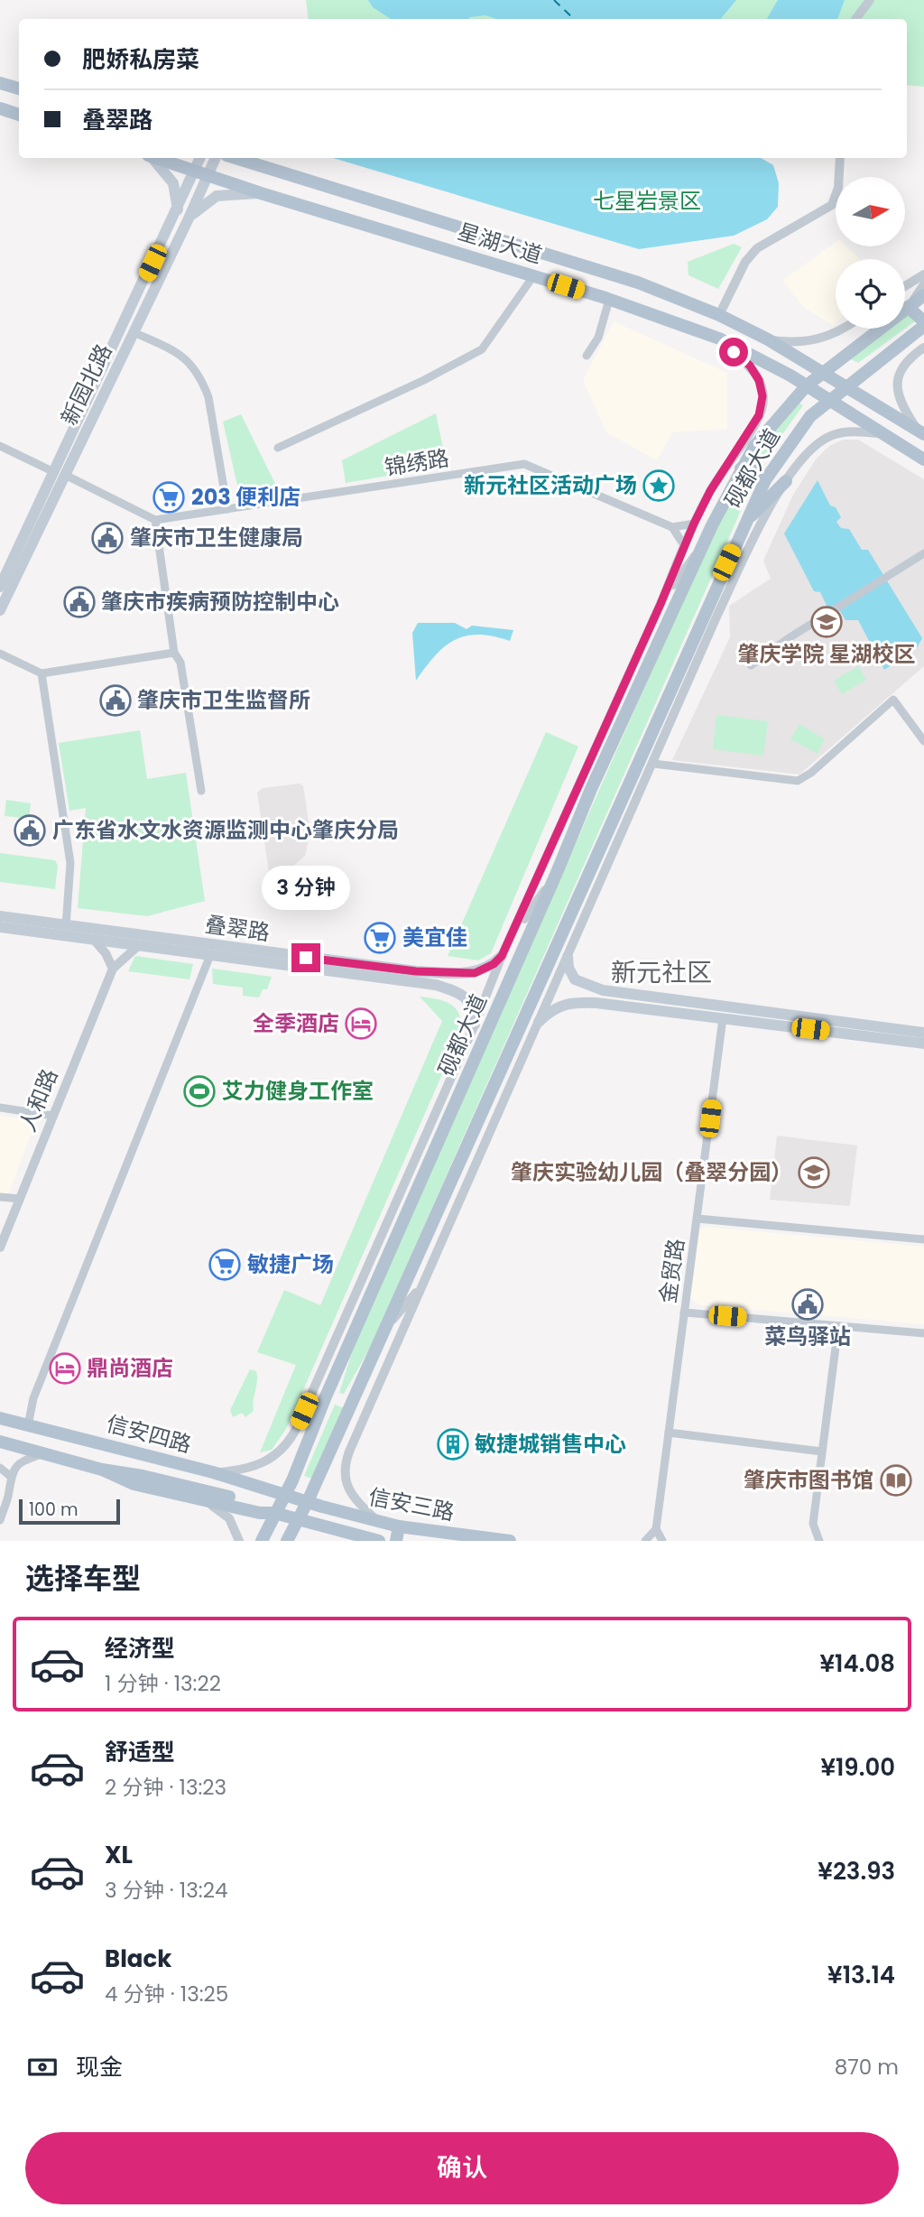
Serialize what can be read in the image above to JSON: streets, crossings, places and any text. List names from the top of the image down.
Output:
{
  "streets": {
    "main road": [
      "星湖大道",
      "新园北路",
      "砚都大道",
      "叠翠路",
      "信安四路",
      "信安三路"
    ],
    "street": ["锦绣路", "人和路", "金贸路"]
  },
  "crossings": [
    ["星湖大道", "新园北路"],
    ["星湖大道", "砚都大道"],
    ["砚都大道", "叠翠路"],
    ["砚都大道", "信安四路"],
    ["砚都大道", "信安三路"],
    ["信安四路", "信安三路"]
  ],
  "districts": ["新元社区"],
  "parks": ["七星岩景区"],
  "places": {
    "place": ["新元社区活动广场"],
    "supermarket": ["203 便利店", "美宜佳", "敏捷广场"],
    "public building": [
      "肇庆市卫生健康局",
      "肇庆市疾病预防控制中心",
      "肇庆市卫生监督所",
      "广东省水文水资源监测中心肇庆分局",
      "菜鸟驿站"
    ],
    "school or university": ["肇庆学院 星湖校区", "肇庆实验幼儿园（叠翠分园）"],
    "hotel": ["全季酒店", "鼎尚酒店"],
    "sports": ["艾力健身工作室"],
    "building": ["敏捷城销售中心"],
    "library": ["肇庆市图书馆"]
  },
  "scale_bar": "100 m",
  "north": "right",
  "page": {
    "banner": ["肥娇私房菜", "叠翠路"],
    "bubble": "3 分钟",
    "scale": "100 m",
    "heading": "选择车型",
    "list": [
      {
        "name": "经济型",
        "note": "1 分钟 · 13:22",
        "value": "¥14.08"
      },
      {
        "name": "舒适型",
        "note": "2 分钟 · 13:23",
        "value": "¥19.00"
      },
      {
        "name": "XL",
        "note": "3 分钟 · 13:24",
        "value": "¥23.93"
      },
      {
        "name": "Black",
        "note": "4 分钟 · 13:25",
        "value": "¥13.14"
      }
    ],
    "pay": ["现金", "870 m"],
    "buttons": "确认"
  }
}
